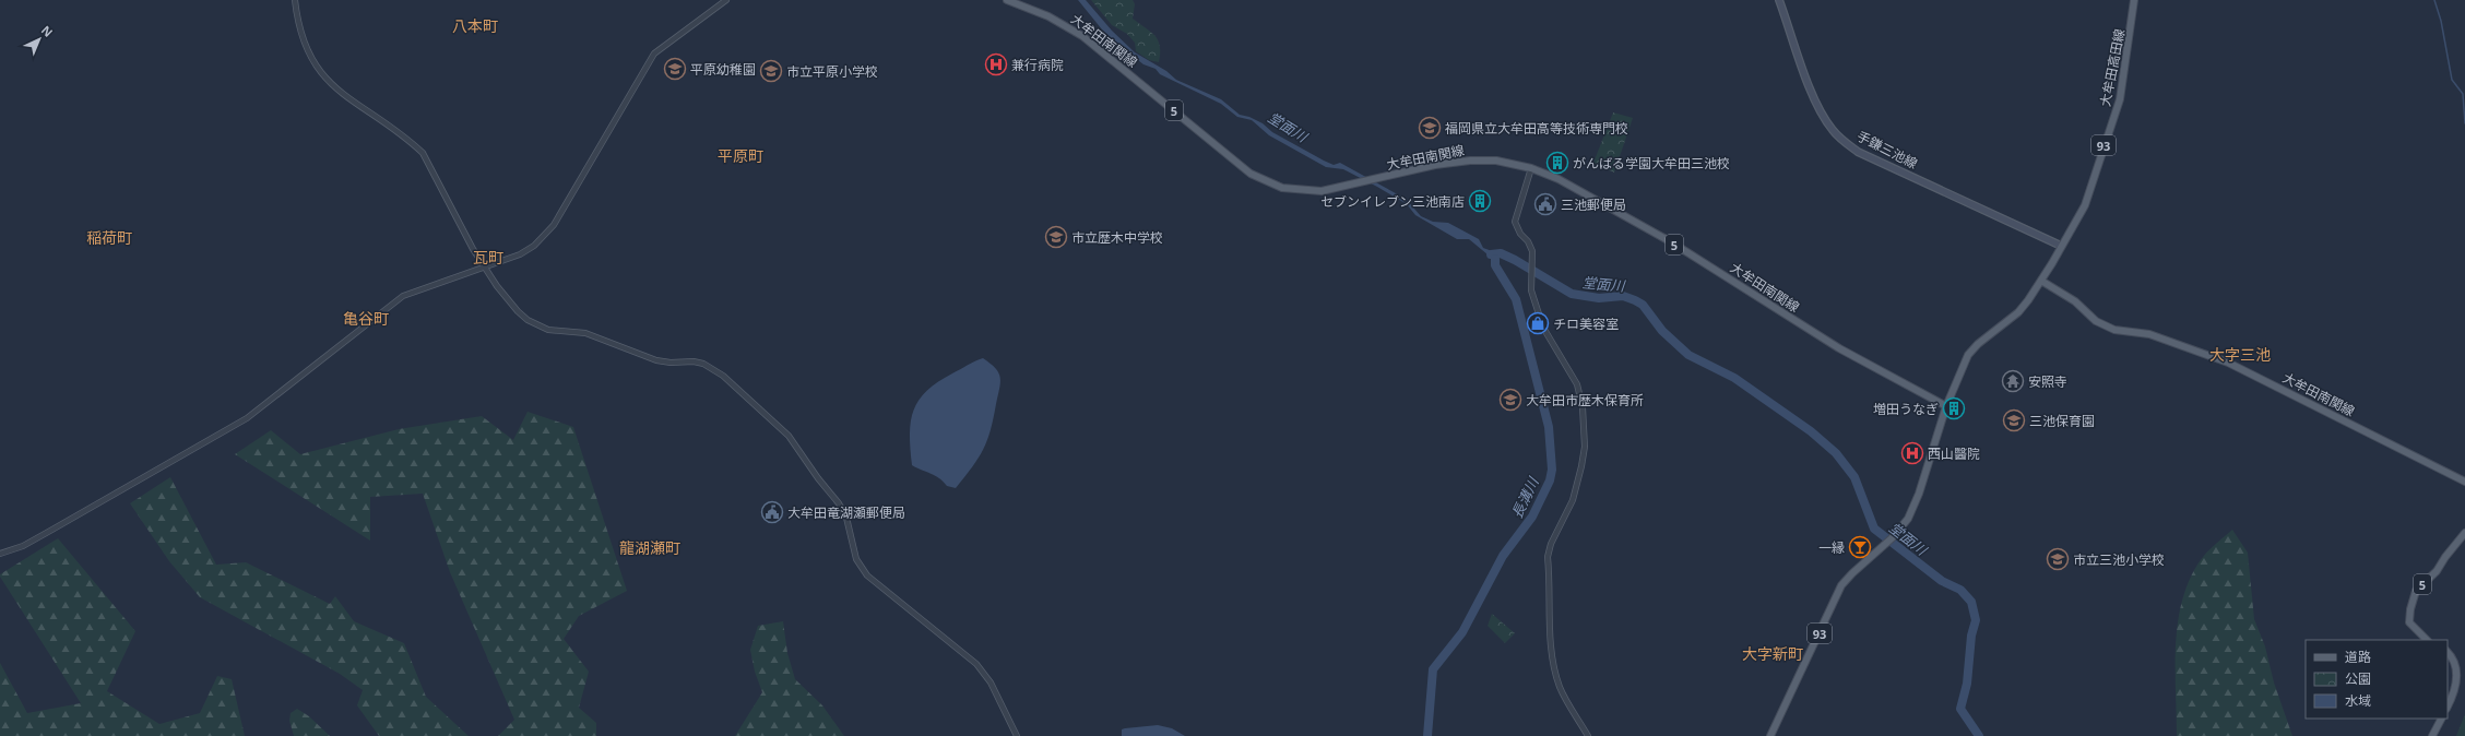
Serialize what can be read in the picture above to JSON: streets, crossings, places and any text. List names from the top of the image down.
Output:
{
  "streets": {
    "main road": [
      "大牟田南関線",
      "大牟田高田線",
      "5",
      "93",
      "手鎌三池線"
    ]
  },
  "crossings": [
    ["大牟田南関線", "大牟田高田線"],
    ["大牟田南関線", "93"],
    ["大牟田高田線", "手鎌三池線"]
  ],
  "districts": [
    "八本町",
    "平原町",
    "稲荷町",
    "瓦町",
    "亀谷町",
    "大字三池",
    "龍湖瀬町",
    "大字新町"
  ],
  "water": ["堂面川", "長溝川"],
  "places": {
    "hospital": ["兼行病院", "西山醫院"],
    "school or university": [
      "平原幼稚園",
      "市立平原小学校",
      "福岡県立大牟田高等技術専門校",
      "市立歴木中学校",
      "大牟田市歴木保育所",
      "三池保育園",
      "市立三池小学校"
    ],
    "building": ["がんばる学園大牟田三池校", "セブンイレブン三池南店", "増田うなぎ"],
    "public building": ["三池郵便局", "大牟田竜湖瀬郵便局"],
    "shop": ["チロ美容室"],
    "temple": ["安照寺"],
    "bar": ["一縁"]
  },
  "legend": ["道路", "公園", "水域"],
  "north": "top right"
}
